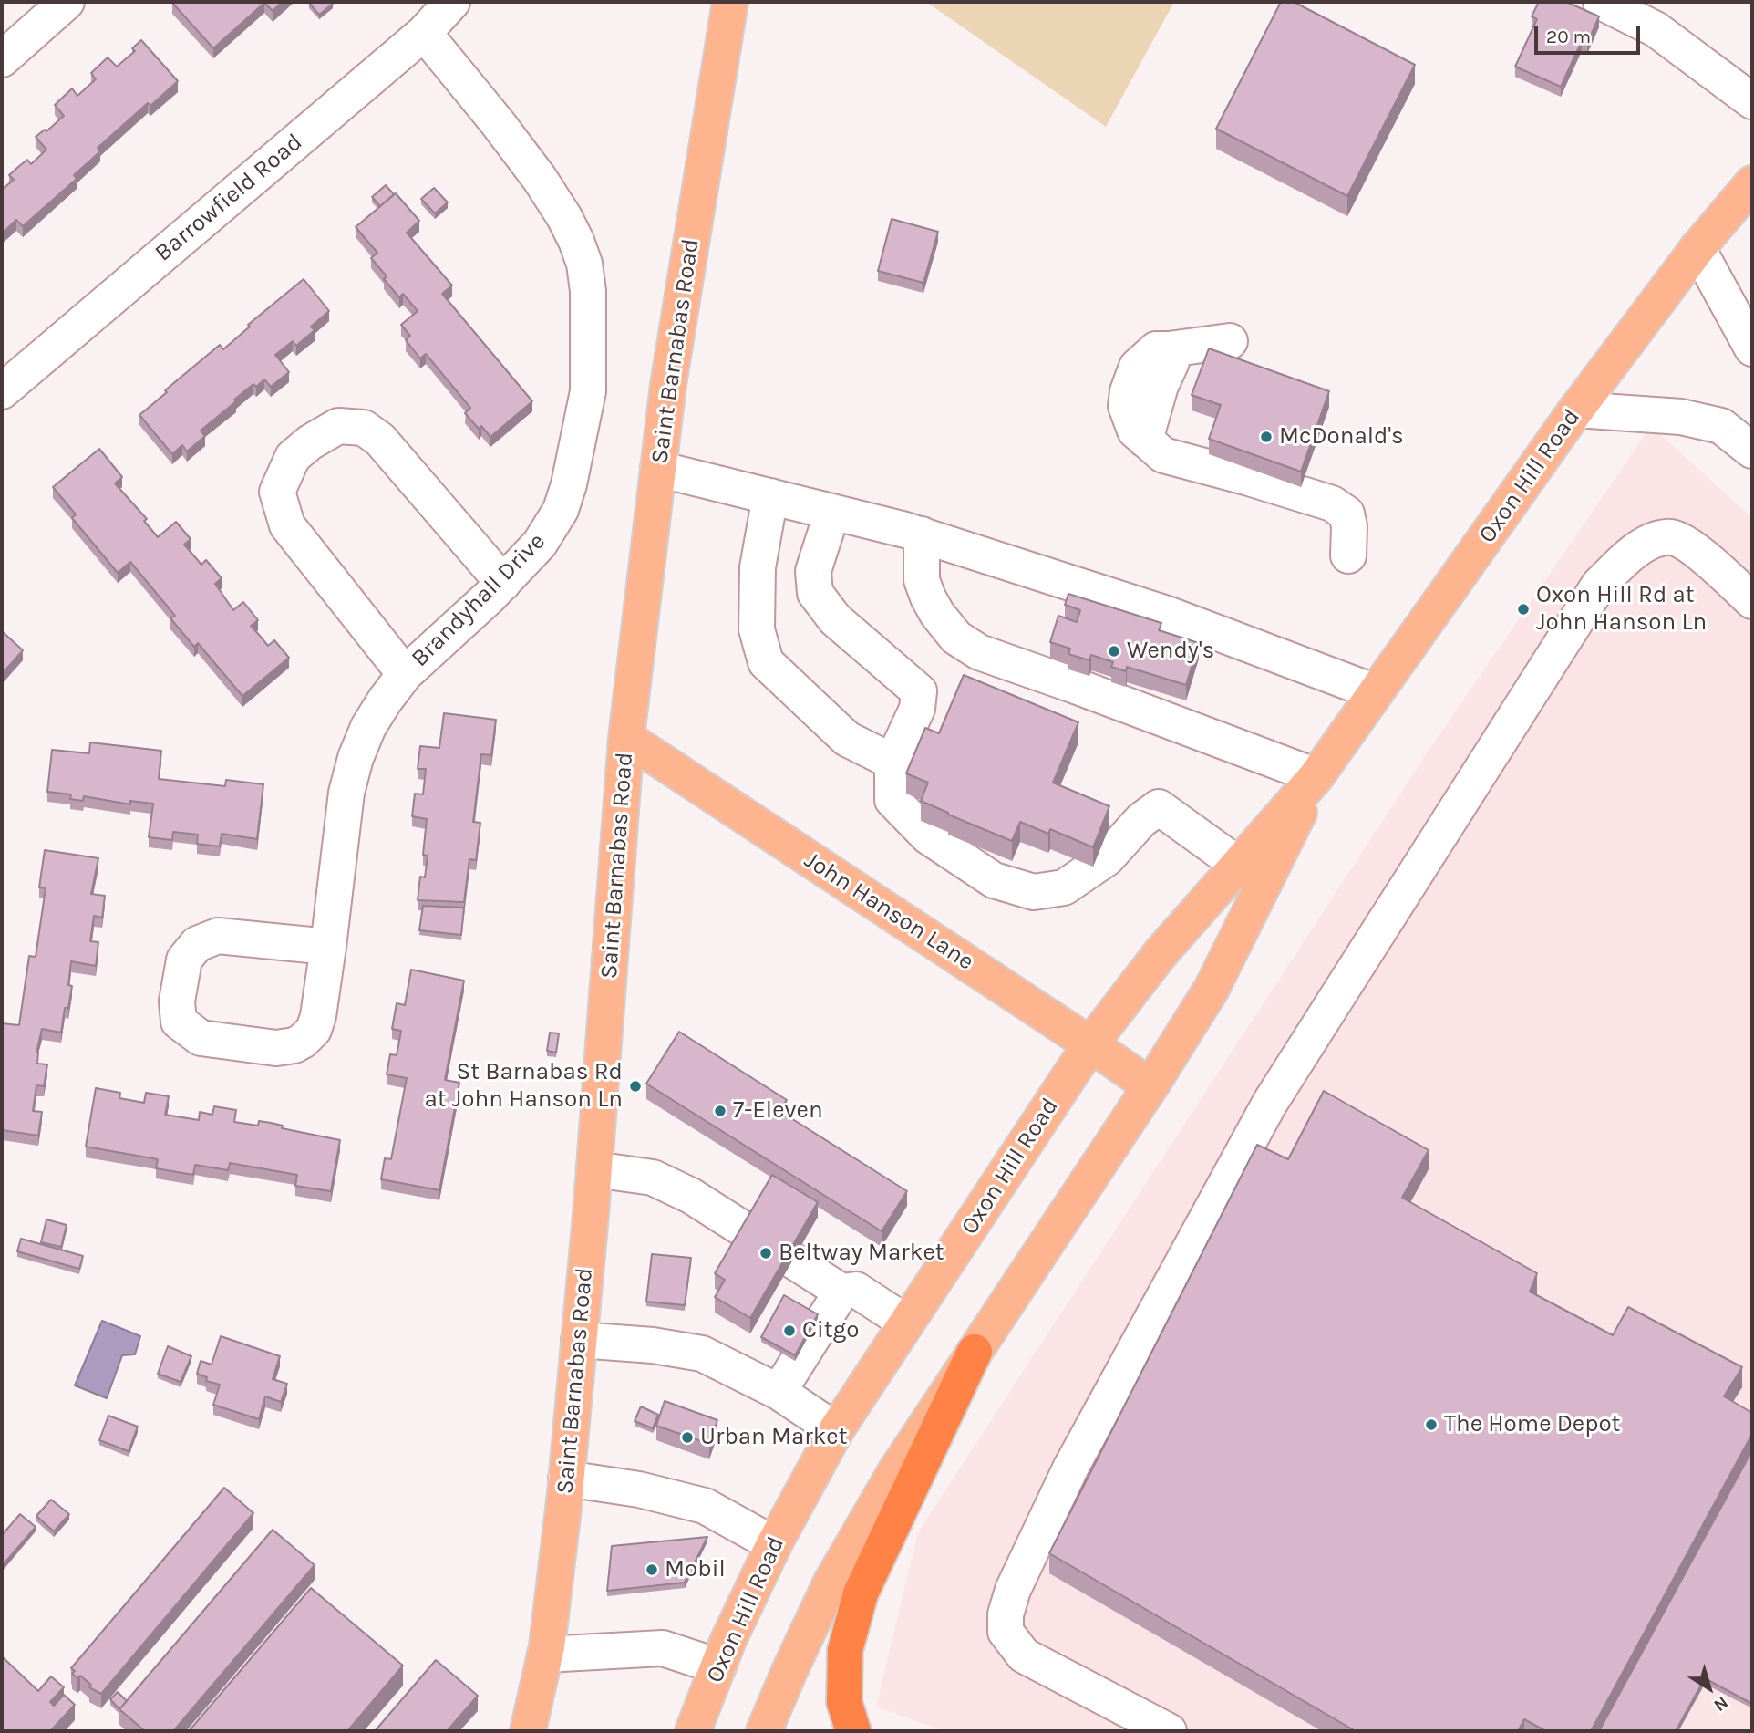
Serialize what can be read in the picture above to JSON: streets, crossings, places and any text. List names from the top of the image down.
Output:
{
  "streets": {
    "main road": ["Saint Barnabas Road", "Oxon Hill Road", "John Hanson Lane"],
    "street": ["Barrowfield Road", "Brandyhall Drive"]
  },
  "crossings": [
    ["Barrowfield Road", "Brandyhall Drive"],
    ["Saint Barnabas Road", "John Hanson Lane"],
    ["Oxon Hill Road", "John Hanson Lane"]
  ],
  "places": [
    "McDonald's",
    "Oxon Hill Rd at John Hanson Ln",
    "Wendy's",
    "St Barnabas Rd at John Hanson Ln",
    "7-Eleven",
    "Beltway Market",
    "Citgo",
    "The Home Depot",
    "Urban Market",
    "Mobil"
  ],
  "scale_bar": "20 m",
  "north": "bottom right"
}
